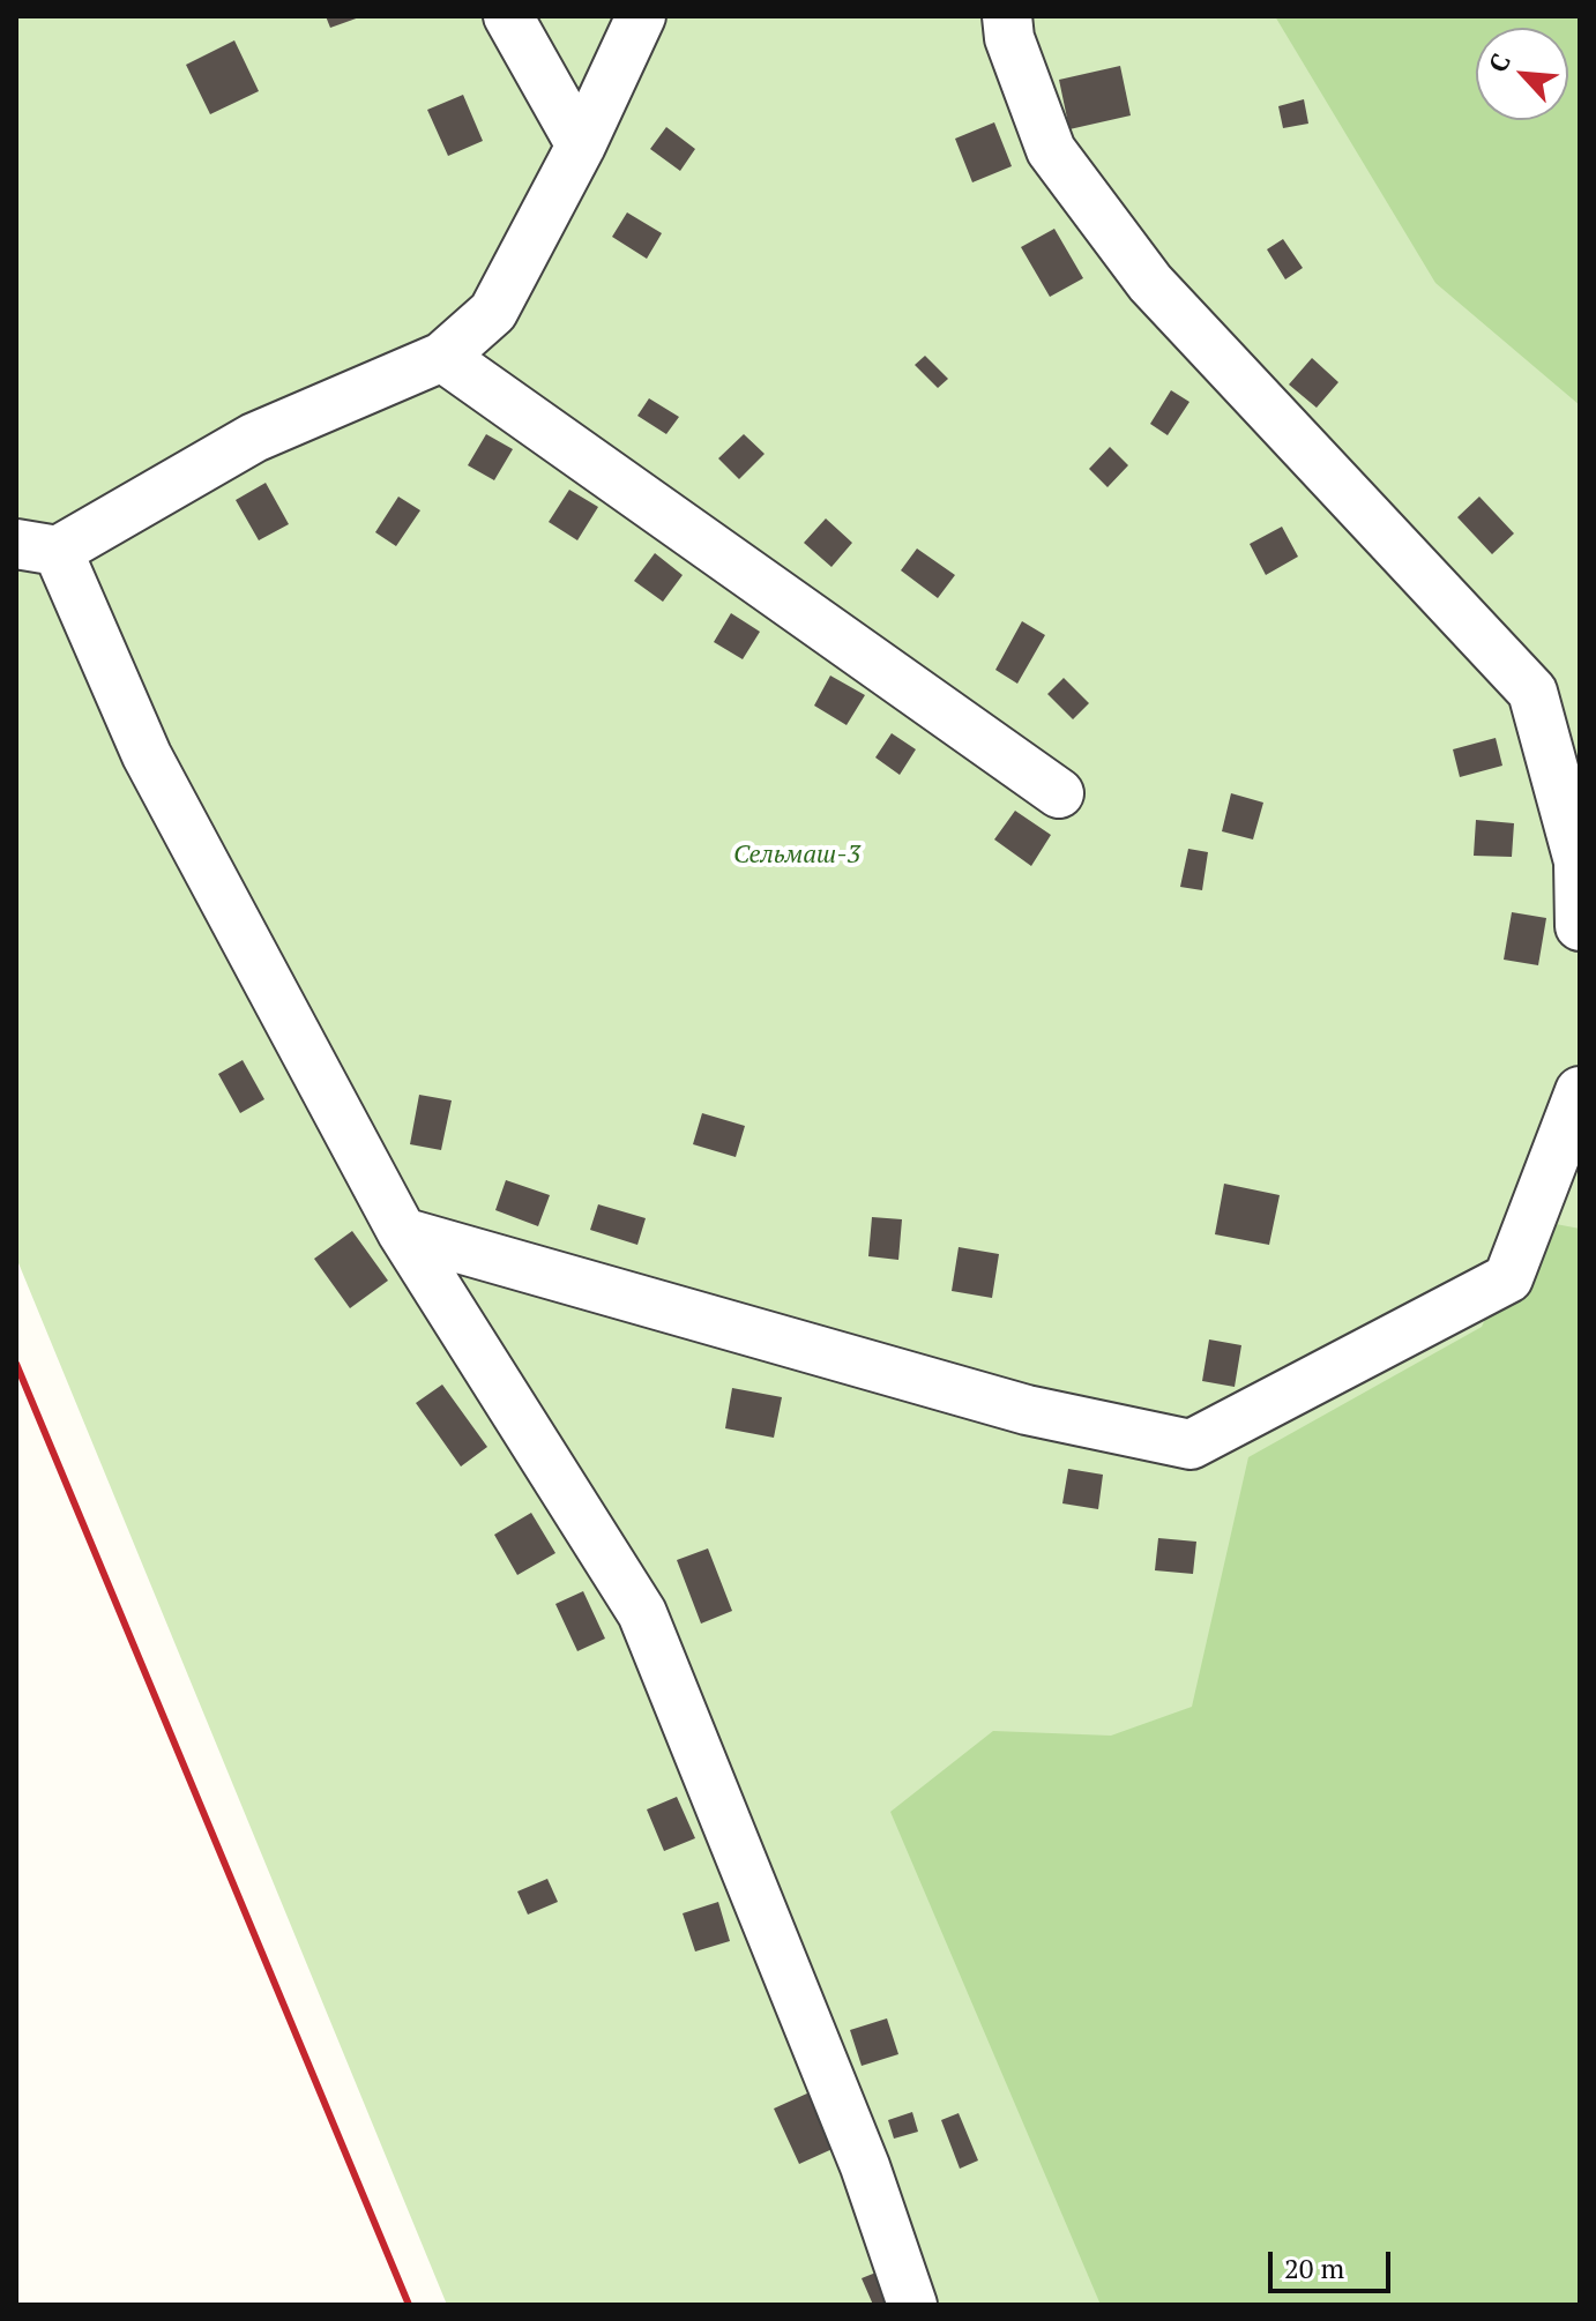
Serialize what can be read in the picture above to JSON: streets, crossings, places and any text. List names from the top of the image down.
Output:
{
  "parks": ["Сельмаш-3"],
  "scale_bar": "20 m",
  "north": "top left"
}
